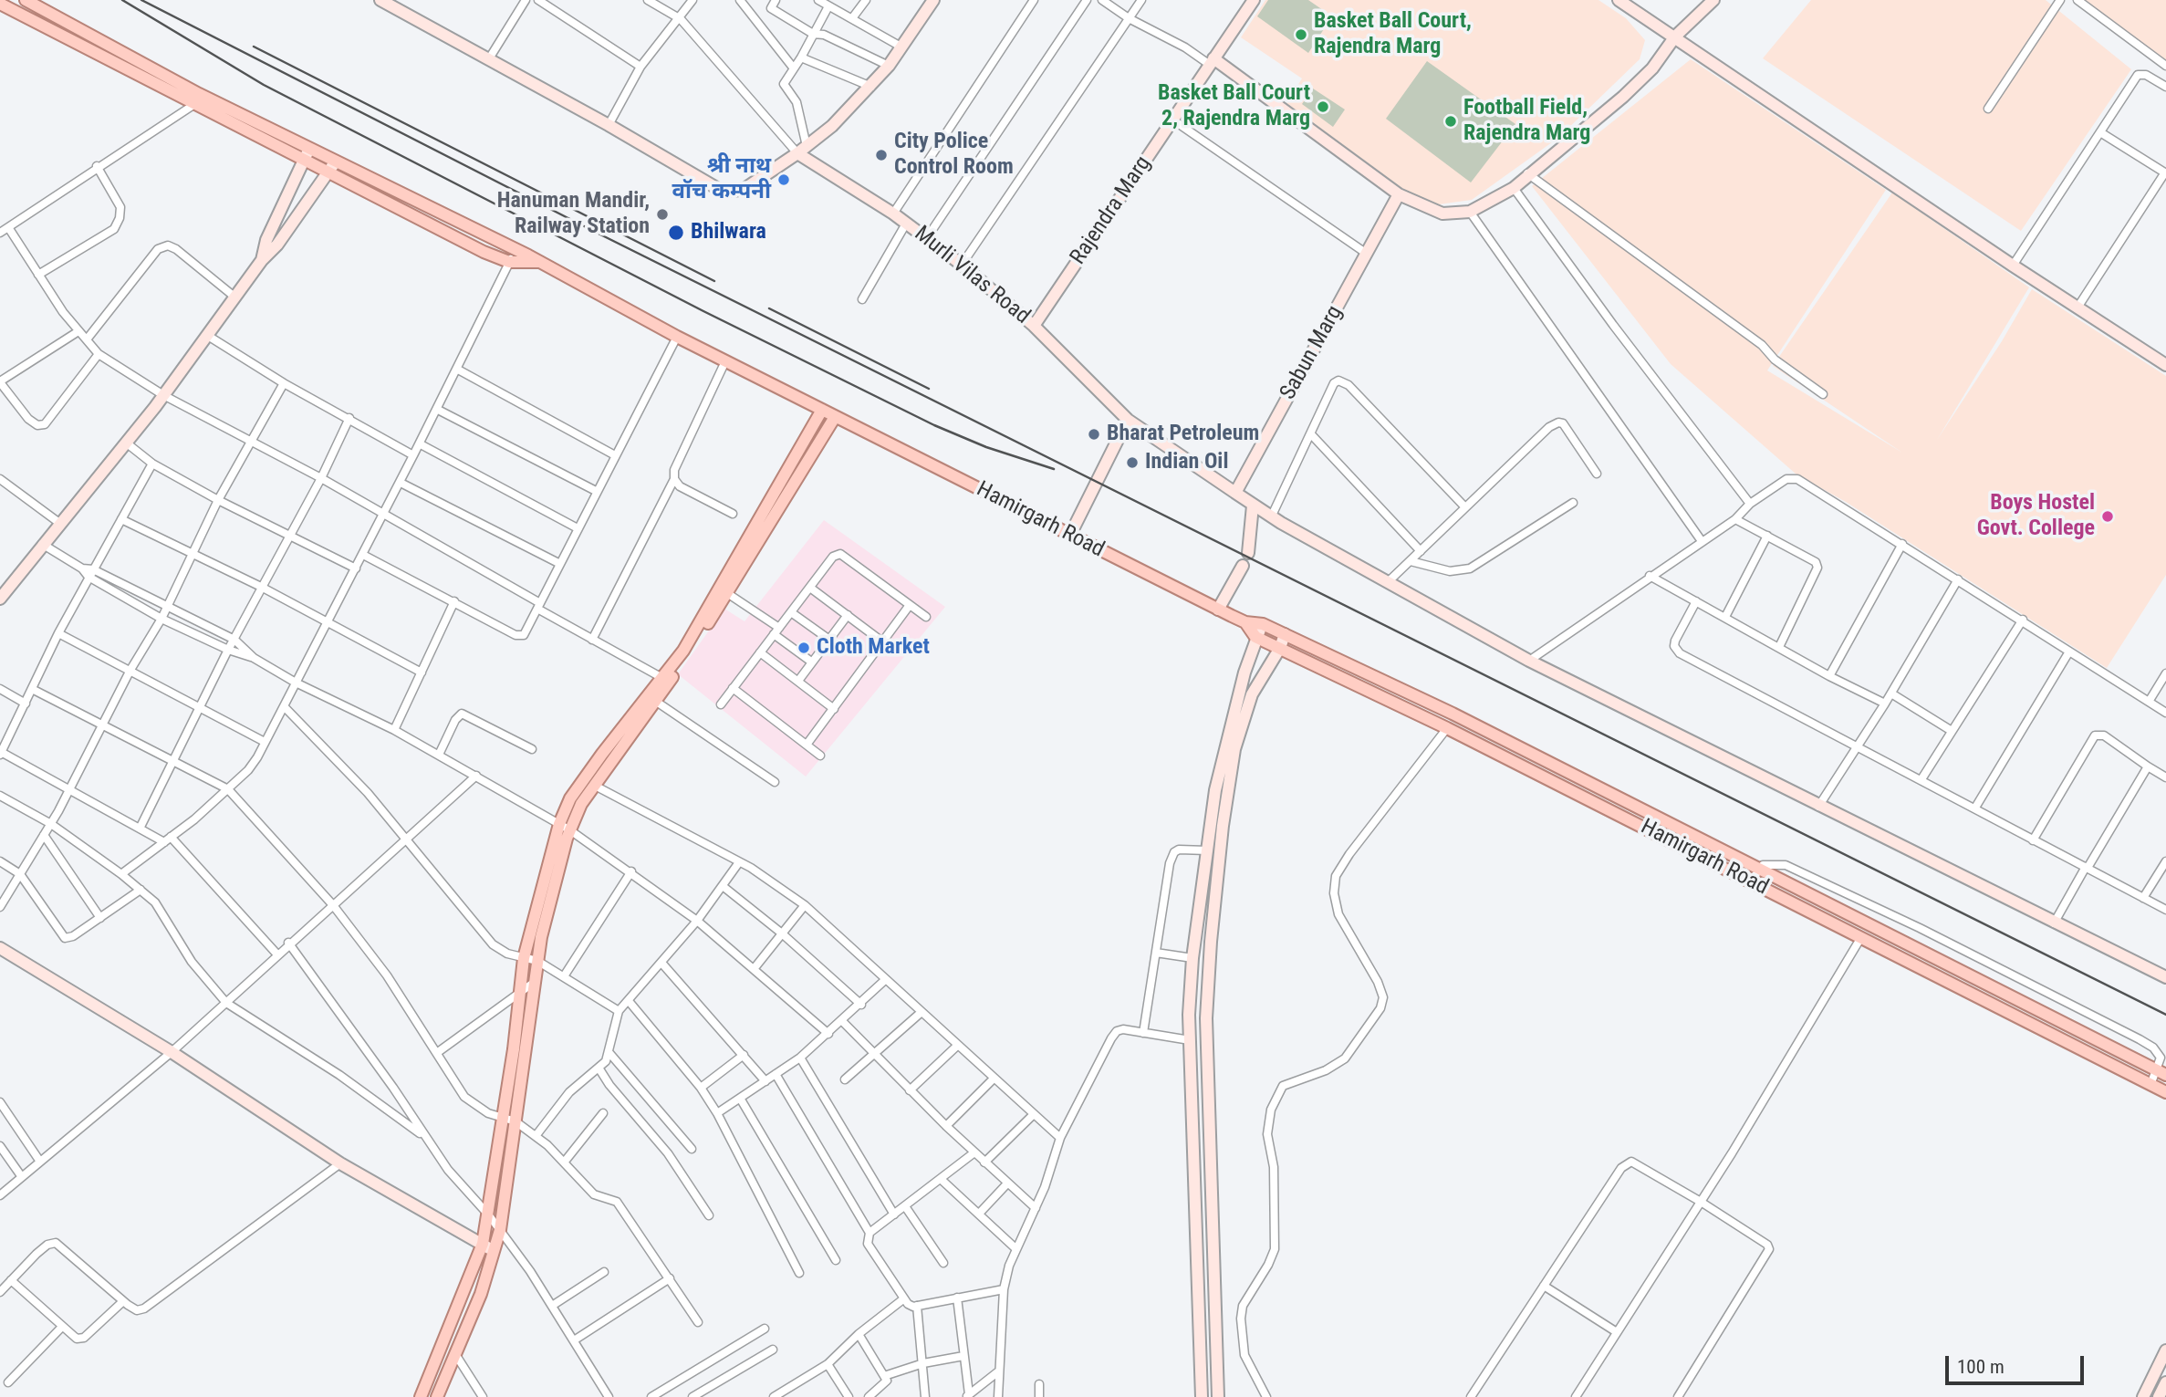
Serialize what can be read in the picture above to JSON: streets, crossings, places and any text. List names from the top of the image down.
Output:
{
  "streets": {
    "main road": ["Hamirgarh Road"],
    "street": ["Rajendra Marg", "Murli Vilas Road", "Sabun Marg"]
  },
  "crossings": [
    ["Rajendra Marg", "Murli Vilas Road"],
    ["Murli Vilas Road", "Sabun Marg"]
  ],
  "places": [
    "Basket Ball Court, Rajendra Marg",
    "Basket Ball Court 2, Rajendra Marg",
    "Football Field, Rajendra Marg",
    "City Police Control Room",
    "श्री नाथ वॉच कम्पनी",
    "Hanuman Mandir, Railway Station",
    "Bhilwara",
    "Bharat Petroleum",
    "Indian Oil",
    "Boys Hostel Govt. College",
    "Cloth Market"
  ],
  "scale_bar": "100 m"
}
